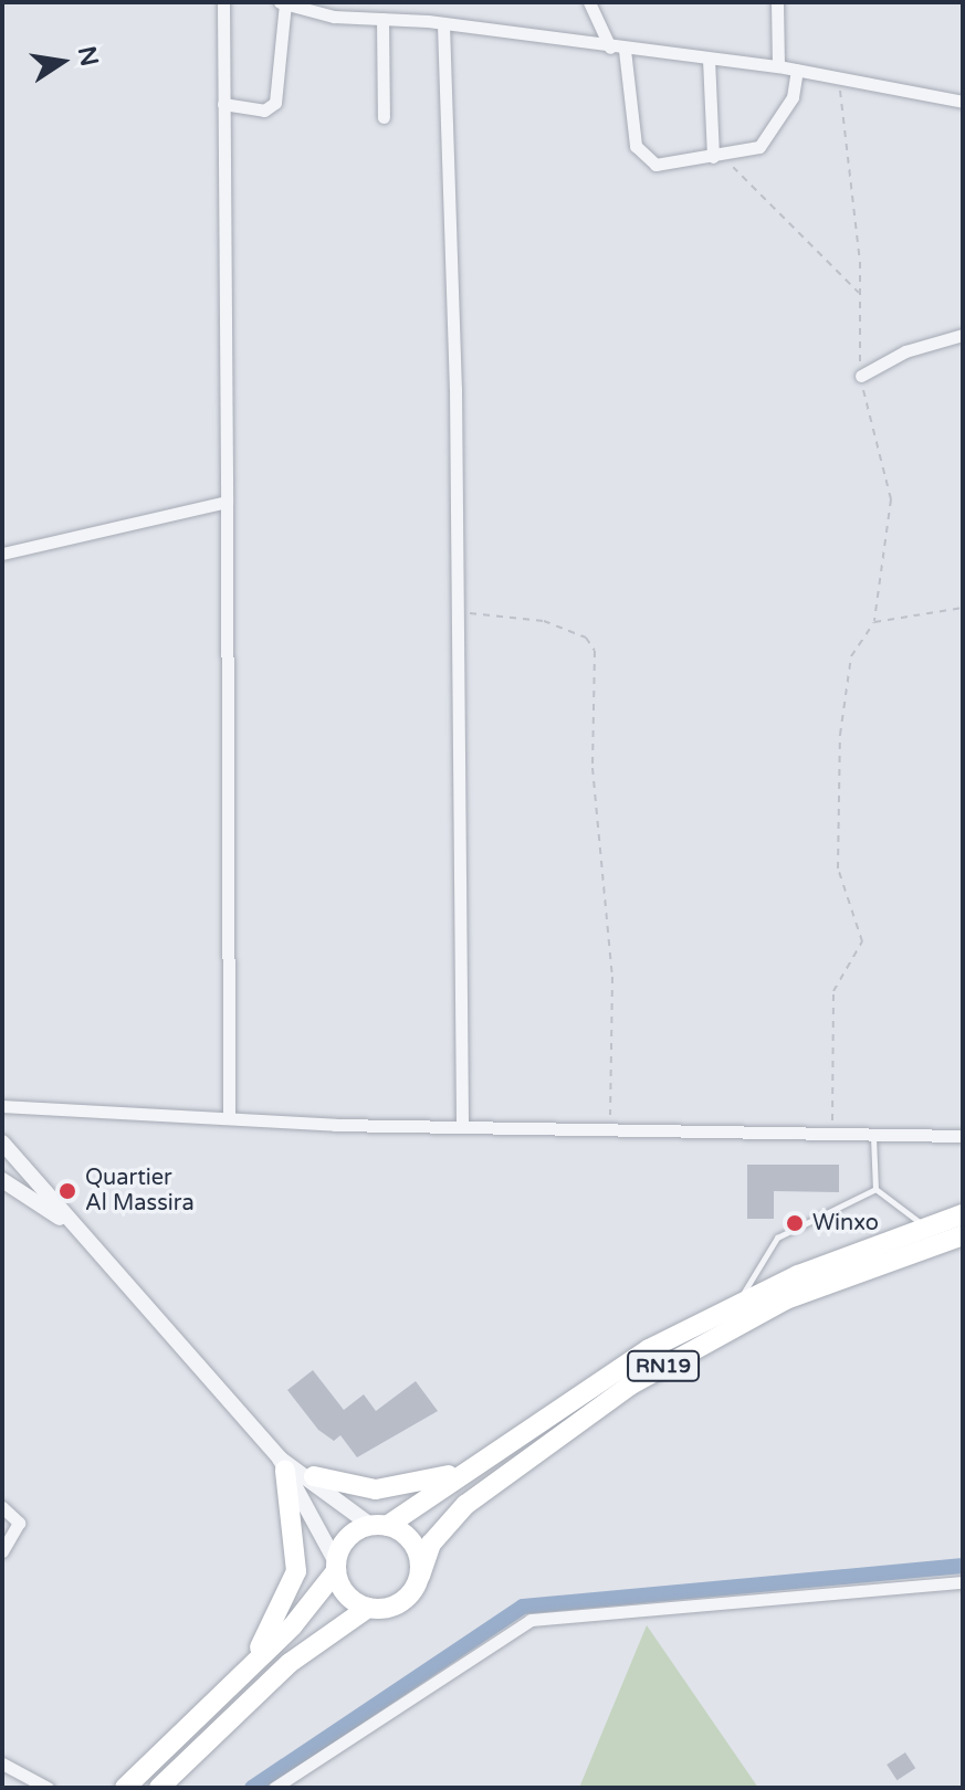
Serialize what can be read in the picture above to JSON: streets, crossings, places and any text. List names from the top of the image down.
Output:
{
  "streets": {
    "highway": ["RN19"]
  },
  "places": ["Quartier Al Massira", "Winxo"],
  "north": "right"
}
